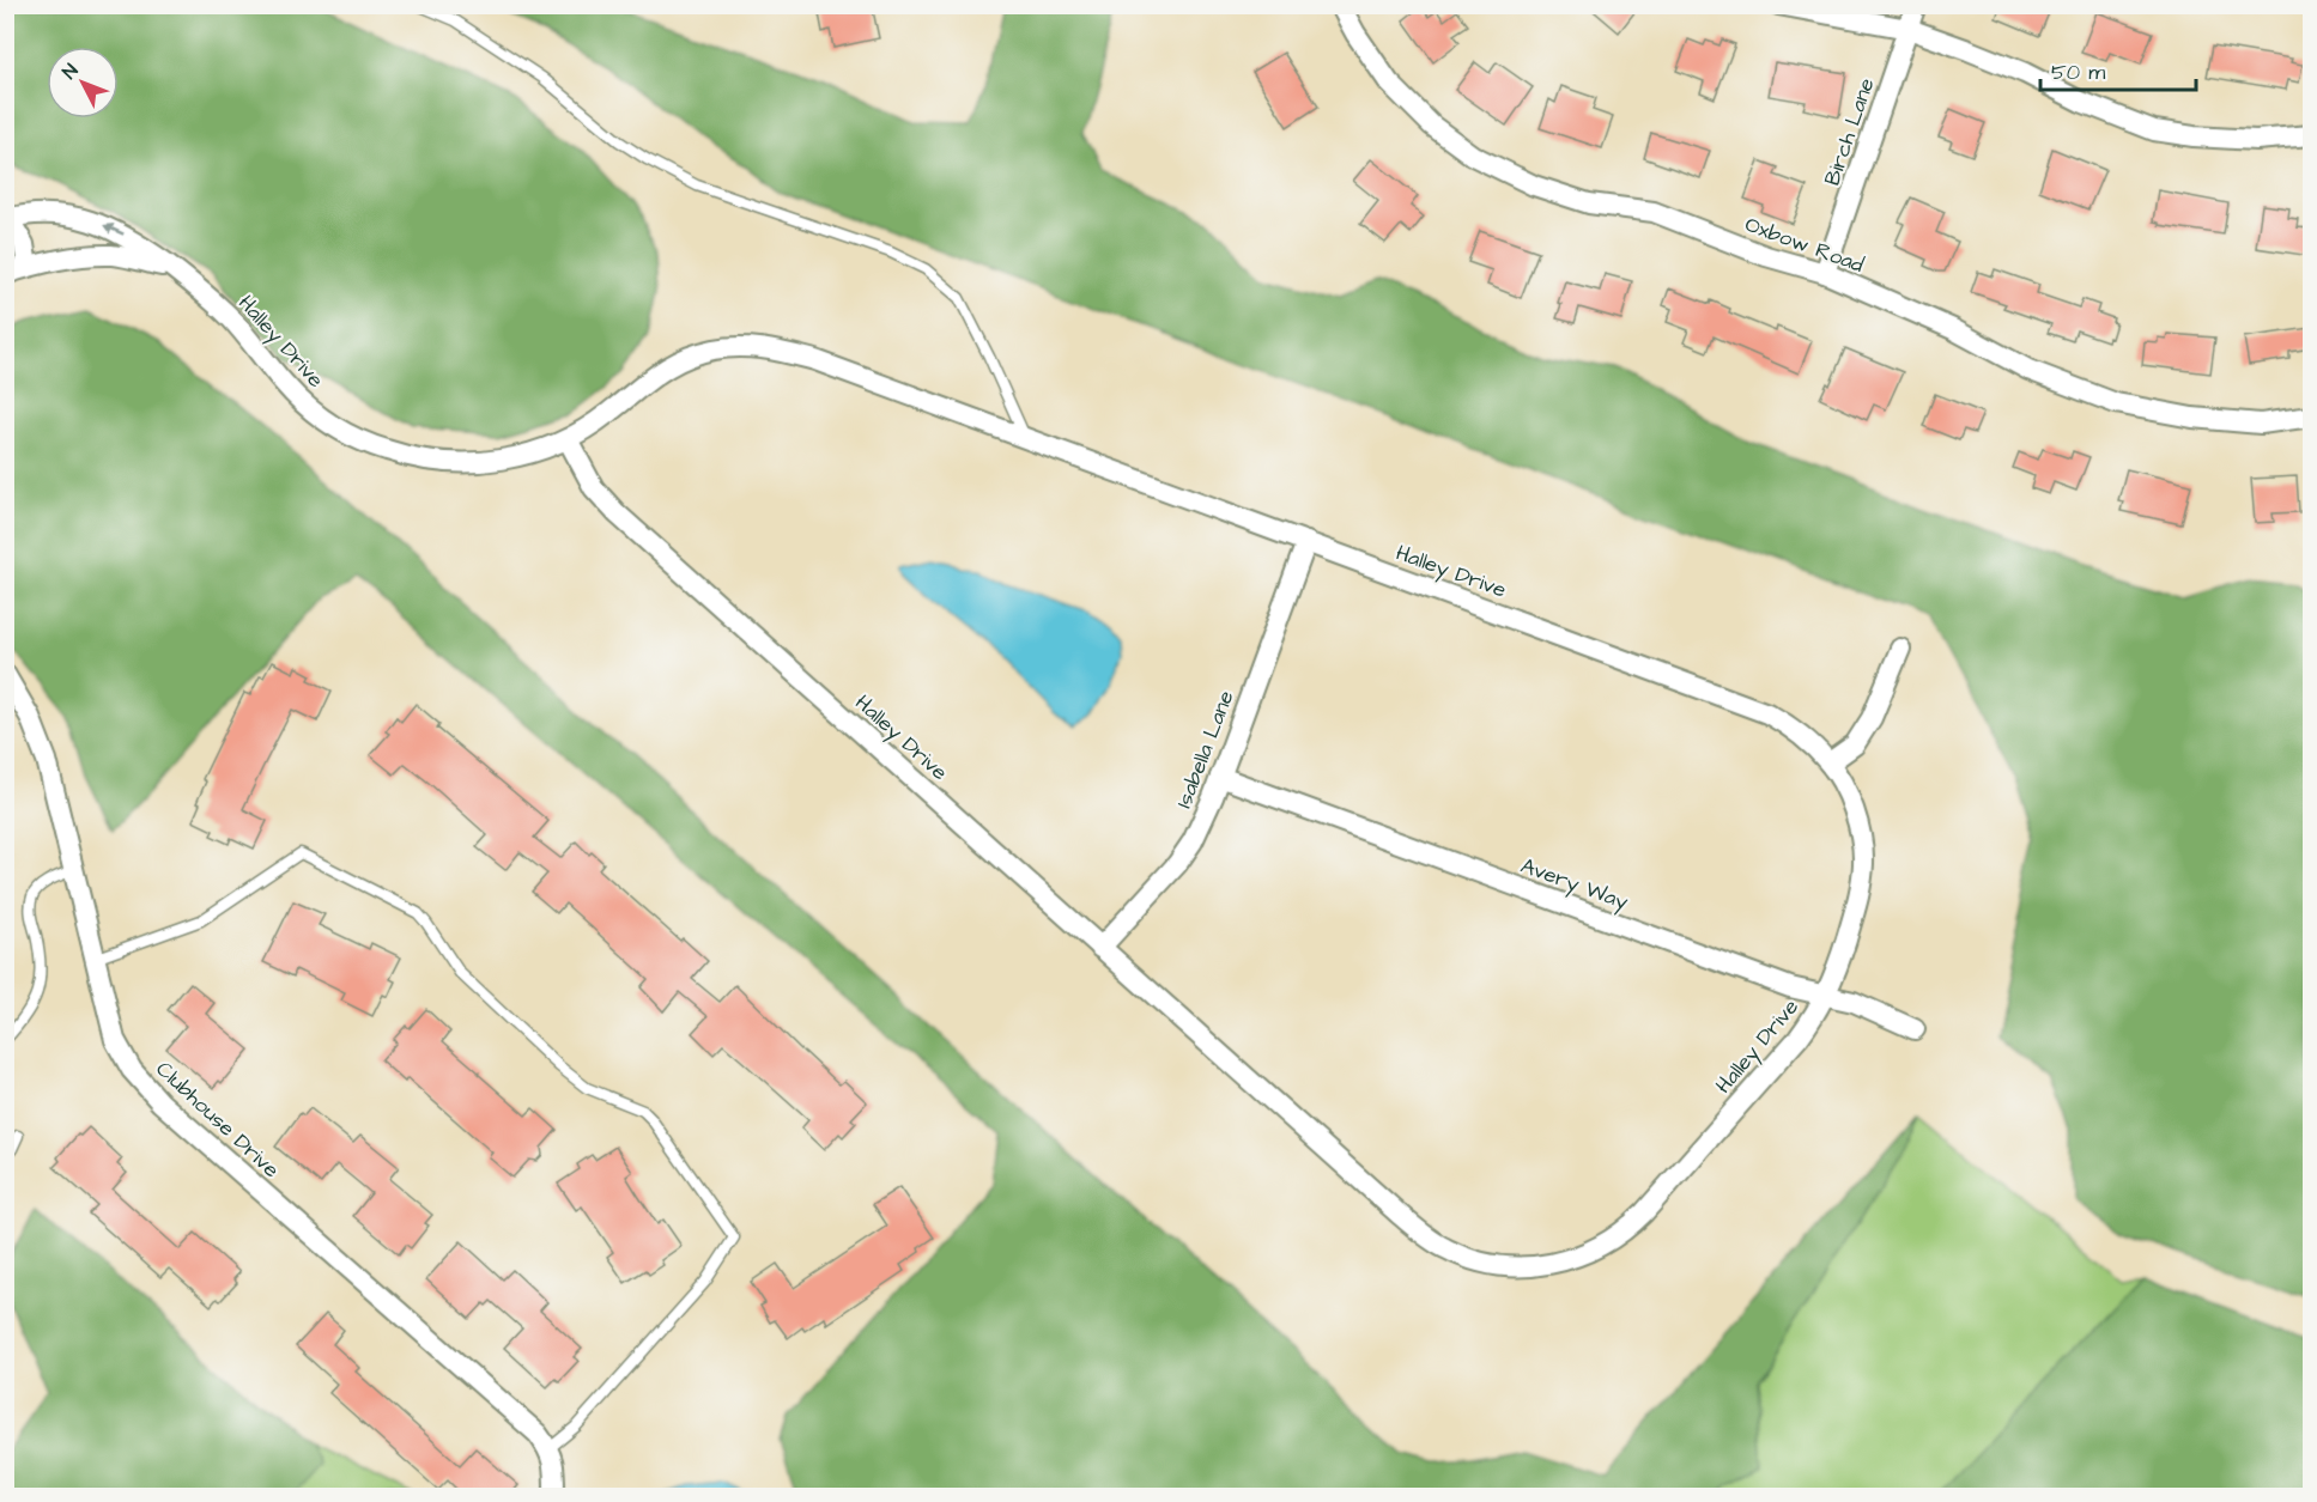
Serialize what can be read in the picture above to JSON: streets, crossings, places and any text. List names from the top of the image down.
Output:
{
  "streets": {
    "street": [
      "Birch Lane",
      "Oxbow Road",
      "Halley Drive",
      "Isabella Lane",
      "Avery Way",
      "Clubhouse Drive"
    ]
  },
  "crossings": [
    ["Birch Lane", "Oxbow Road"],
    ["Halley Drive", "Isabella Lane"],
    ["Halley Drive", "Avery Way"],
    ["Isabella Lane", "Avery Way"]
  ],
  "scale_bar": "50 m",
  "north": "top left"
}
